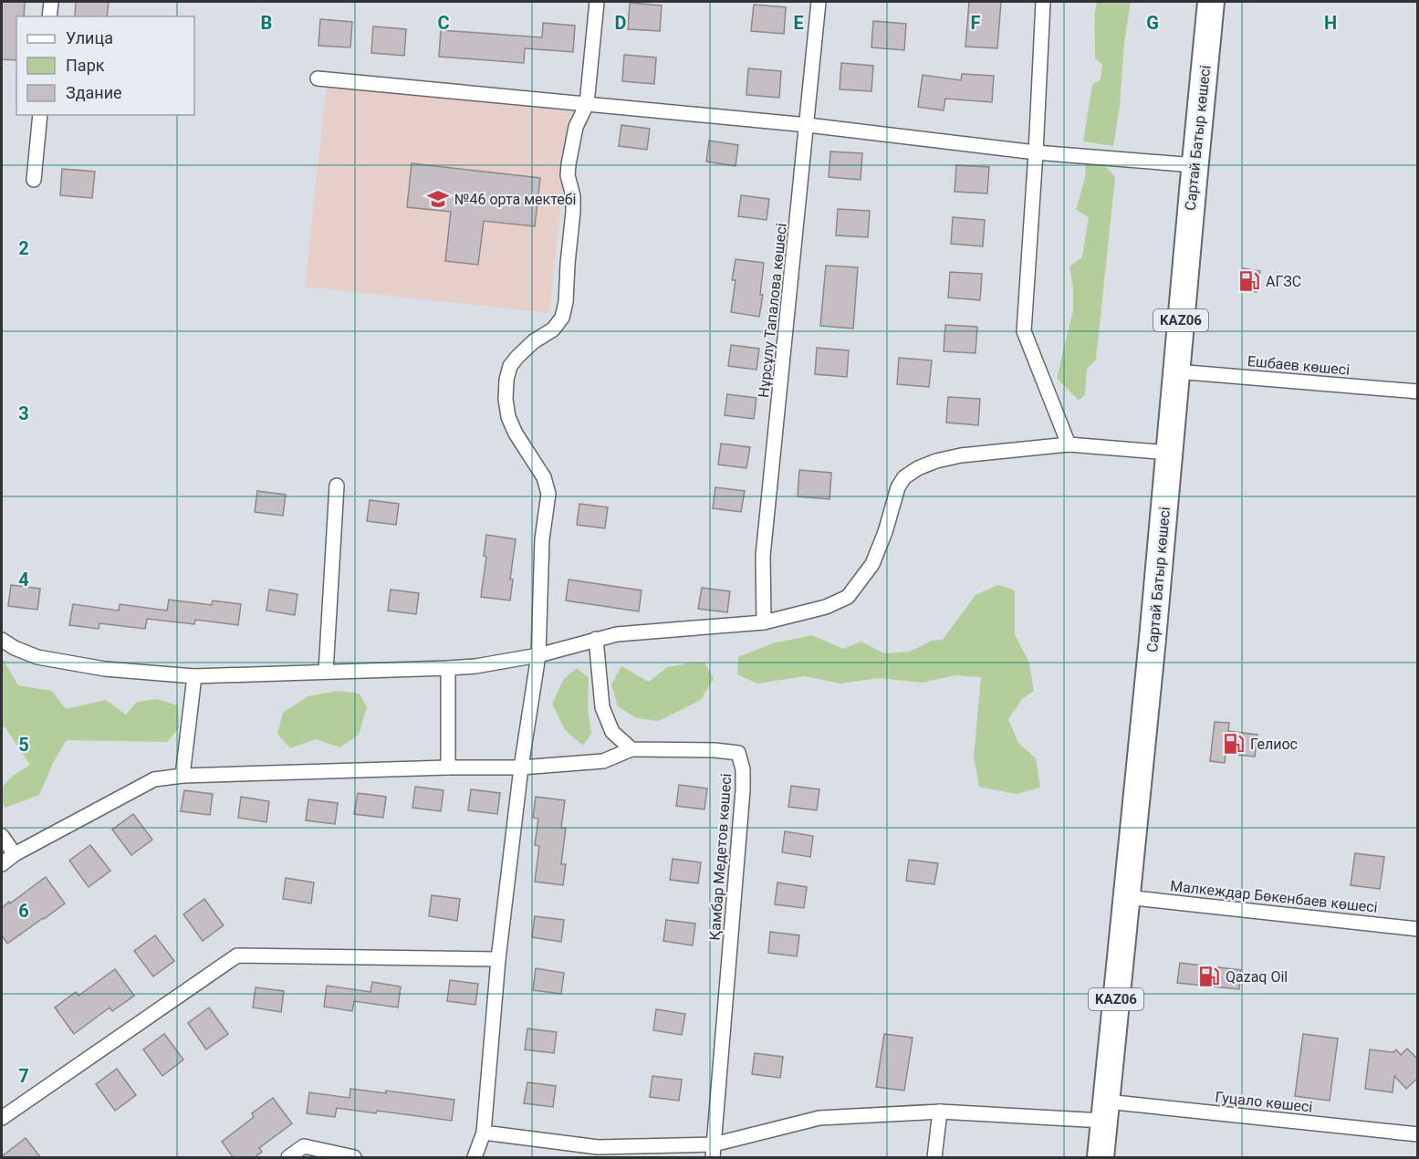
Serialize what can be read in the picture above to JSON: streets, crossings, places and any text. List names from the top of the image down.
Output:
{
  "streets": {
    "highway": ["Сартай Батыр көшесі", "KАZ06"],
    "street": [
      "Нұрсұлу Тапалова көшесі",
      "Ешбаев көшесі",
      "Қамбар Медетов көшесі",
      "Малкеждар Бөкенбаев көшесі",
      "Гуцало көшесі"
    ]
  },
  "crossings": [
    ["Сартай Батыр көшесі", "Ешбаев көшесі"],
    ["Сартай Батыр көшесі", "Малкеждар Бөкенбаев көшесі"],
    ["Сартай Батыр көшесі", "Гуцало көшесі"],
    ["Қамбар Медетов көшесі", "Гуцало көшесі"]
  ],
  "places": {
    "school or university": ["№46 орта мектебі"],
    "fuel station": ["АГЗС", "Гелиос", "Qazaq Oil"]
  },
  "legend": ["Улица", "Парк", "Здание"],
  "grid": {
    "columns": [
      "B",
      "C",
      "D",
      "E",
      "F",
      "G",
      "H"
    ],
    "rows": [
      "2",
      "3",
      "4",
      "5",
      "6",
      "7"
    ]
  }
}
